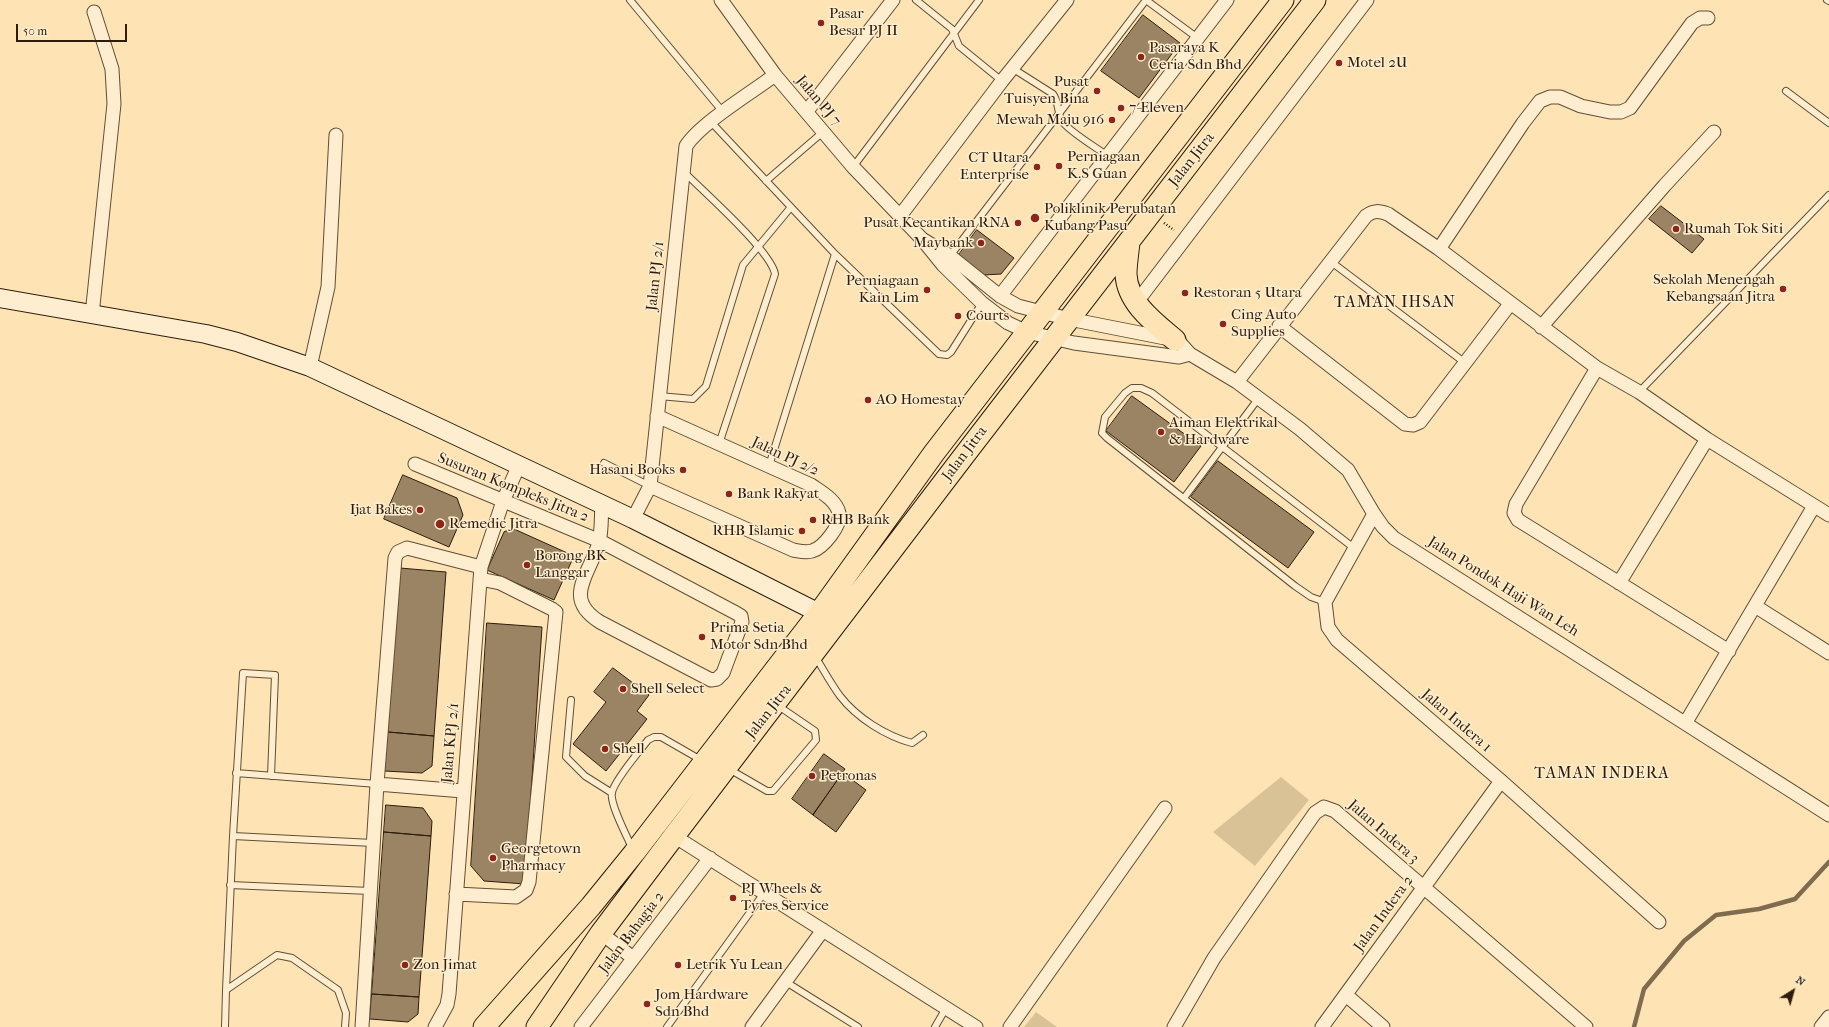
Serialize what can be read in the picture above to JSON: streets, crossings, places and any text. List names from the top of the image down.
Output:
{
  "streets": {
    "highway": ["Jalan Jitra"],
    "street": [
      "Jalan PJ 7",
      "Jalan PJ 2/1",
      "Jalan PJ 2/2",
      "Susuran Kompleks Jitra 2",
      "Jalan Pondok Haji Wan Leh",
      "Jalan Indera 1",
      "Jalan KPJ 2/1",
      "Jalan Indera 3",
      "Jalan Indera 2",
      "Jalan Bahagia 2"
    ]
  },
  "crossings": [
    ["Jalan PJ 7", "Jalan PJ 2/1"],
    ["Jalan PJ 7", "Jalan Pondok Haji Wan Leh"],
    ["Jalan Jitra", "Jalan Pondok Haji Wan Leh"],
    ["Jalan PJ 2/1", "Jalan PJ 2/2"],
    ["Susuran Kompleks Jitra 2", "Jalan KPJ 2/1"],
    ["Jalan Indera 1", "Jalan Indera 2"],
    ["Jalan Indera 3", "Jalan Indera 2"]
  ],
  "districts": ["TAMAN IHSAN", "TAMAN INDERA"],
  "places": [
    "Pasar Besar PJ II",
    "Pasaraya K Ceria Sdn Bhd",
    "Motel 2U",
    "Pusat Tuisyen Bina",
    "7-Eleven",
    "Mewah Maju 916",
    "Perniagaan K.S Guan",
    "CT Utara Enterprise",
    "Poliklinik Perubatan Kubang Pasu",
    "Pusat Kecantikan RNA",
    "Rumah Tok Siti",
    "Maybank",
    "Sekolah Menengah Kebangsaan Jitra",
    "Perniagaan Kain Lim",
    "Restoran 5 Utara",
    "Courts",
    "Cing Auto Supplies",
    "AO Homestay",
    "Aiman Elektrikal & Hardware",
    "Hasani Books",
    "Bank Rakyat",
    "Ijat Bakes",
    "RHB Bank",
    "Remedic Jitra",
    "RHB Islamic",
    "Borong BK Langgar",
    "Prima Setia Motor Sdn Bhd",
    "Shell Select",
    "Shell",
    "Petronas",
    "Georgetown Pharmacy",
    "PJ Wheels & Tyres Service",
    "Zon Jimat",
    "Letrik Yu Lean",
    "Jom Hardware Sdn Bhd"
  ],
  "scale_bar": "50 m",
  "north": "top right"
}
